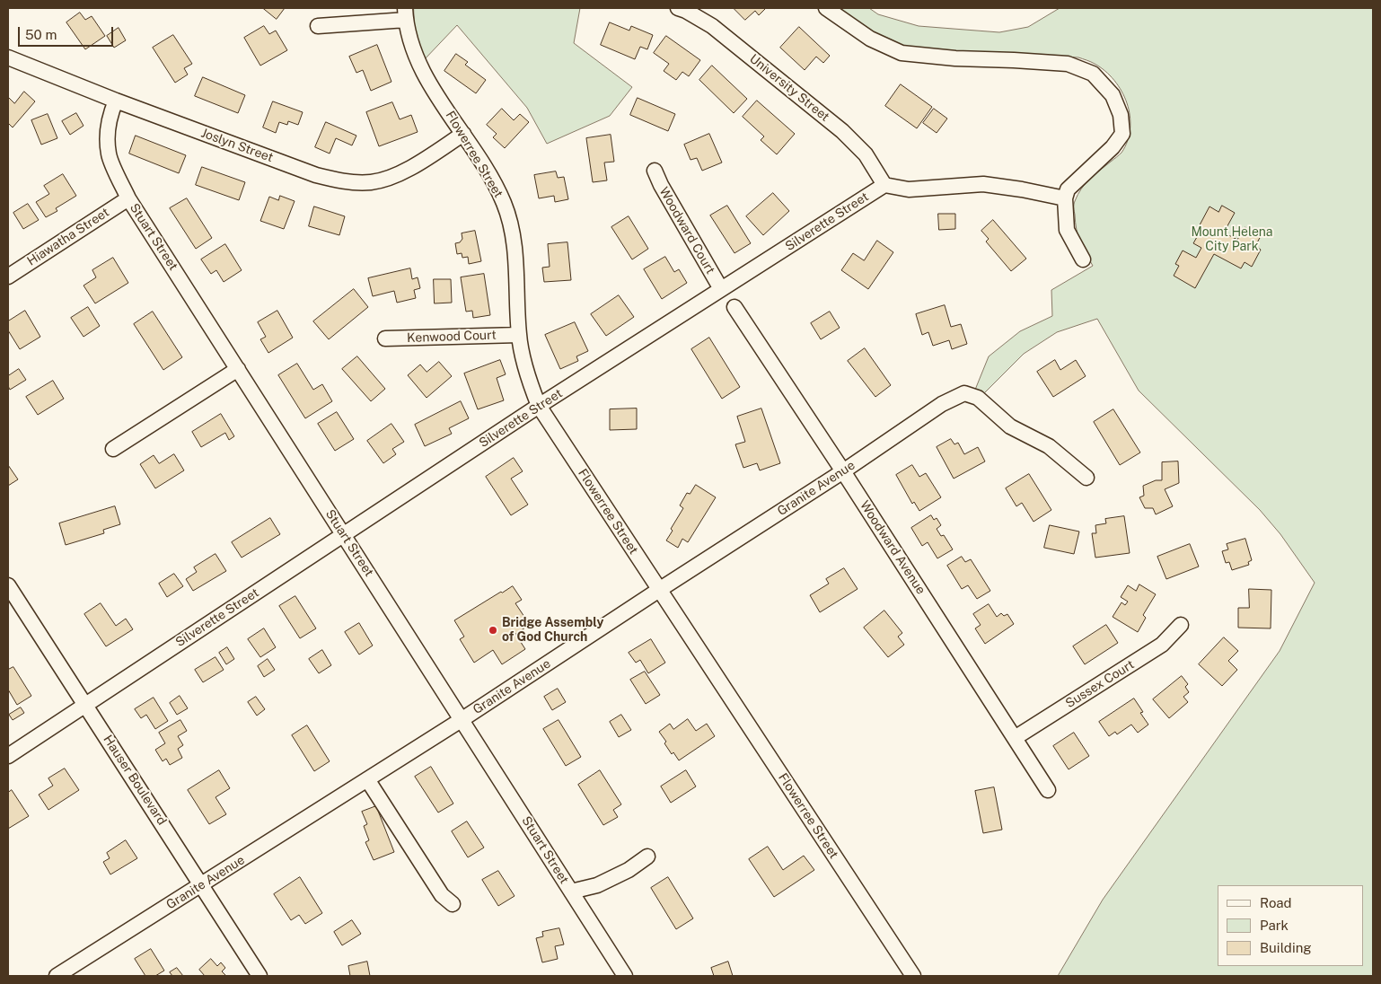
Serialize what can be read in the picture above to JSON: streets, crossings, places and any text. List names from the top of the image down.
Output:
{
  "streets": {
    "street": [
      "University Street",
      "Joslyn Street",
      "Flowerree Street",
      "Silverette Street",
      "Woodward Court",
      "Hiawatha Street",
      "Stuart Street",
      "Kenwood Court",
      "Granite Avenue",
      "Woodward Avenue",
      "Sussex Court",
      "Hauser Boulevard"
    ]
  },
  "crossings": [
    ["University Street", "Silverette Street"],
    ["Joslyn Street", "Flowerree Street"],
    ["Joslyn Street", "Stuart Street"],
    ["Flowerree Street", "Silverette Street"],
    ["Flowerree Street", "Kenwood Court"],
    ["Flowerree Street", "Granite Avenue"],
    ["Silverette Street", "Woodward Court"],
    ["Silverette Street", "Stuart Street"],
    ["Silverette Street", "Hauser Boulevard"],
    ["Hiawatha Street", "Stuart Street"],
    ["Stuart Street", "Granite Avenue"],
    ["Granite Avenue", "Woodward Avenue"],
    ["Granite Avenue", "Hauser Boulevard"],
    ["Woodward Avenue", "Sussex Court"]
  ],
  "parks": ["Mount Helena City Park"],
  "places": ["Bridge Assembly of God Church"],
  "legend": ["Road", "Park", "Building"],
  "scale_bar": "50 m"
}
